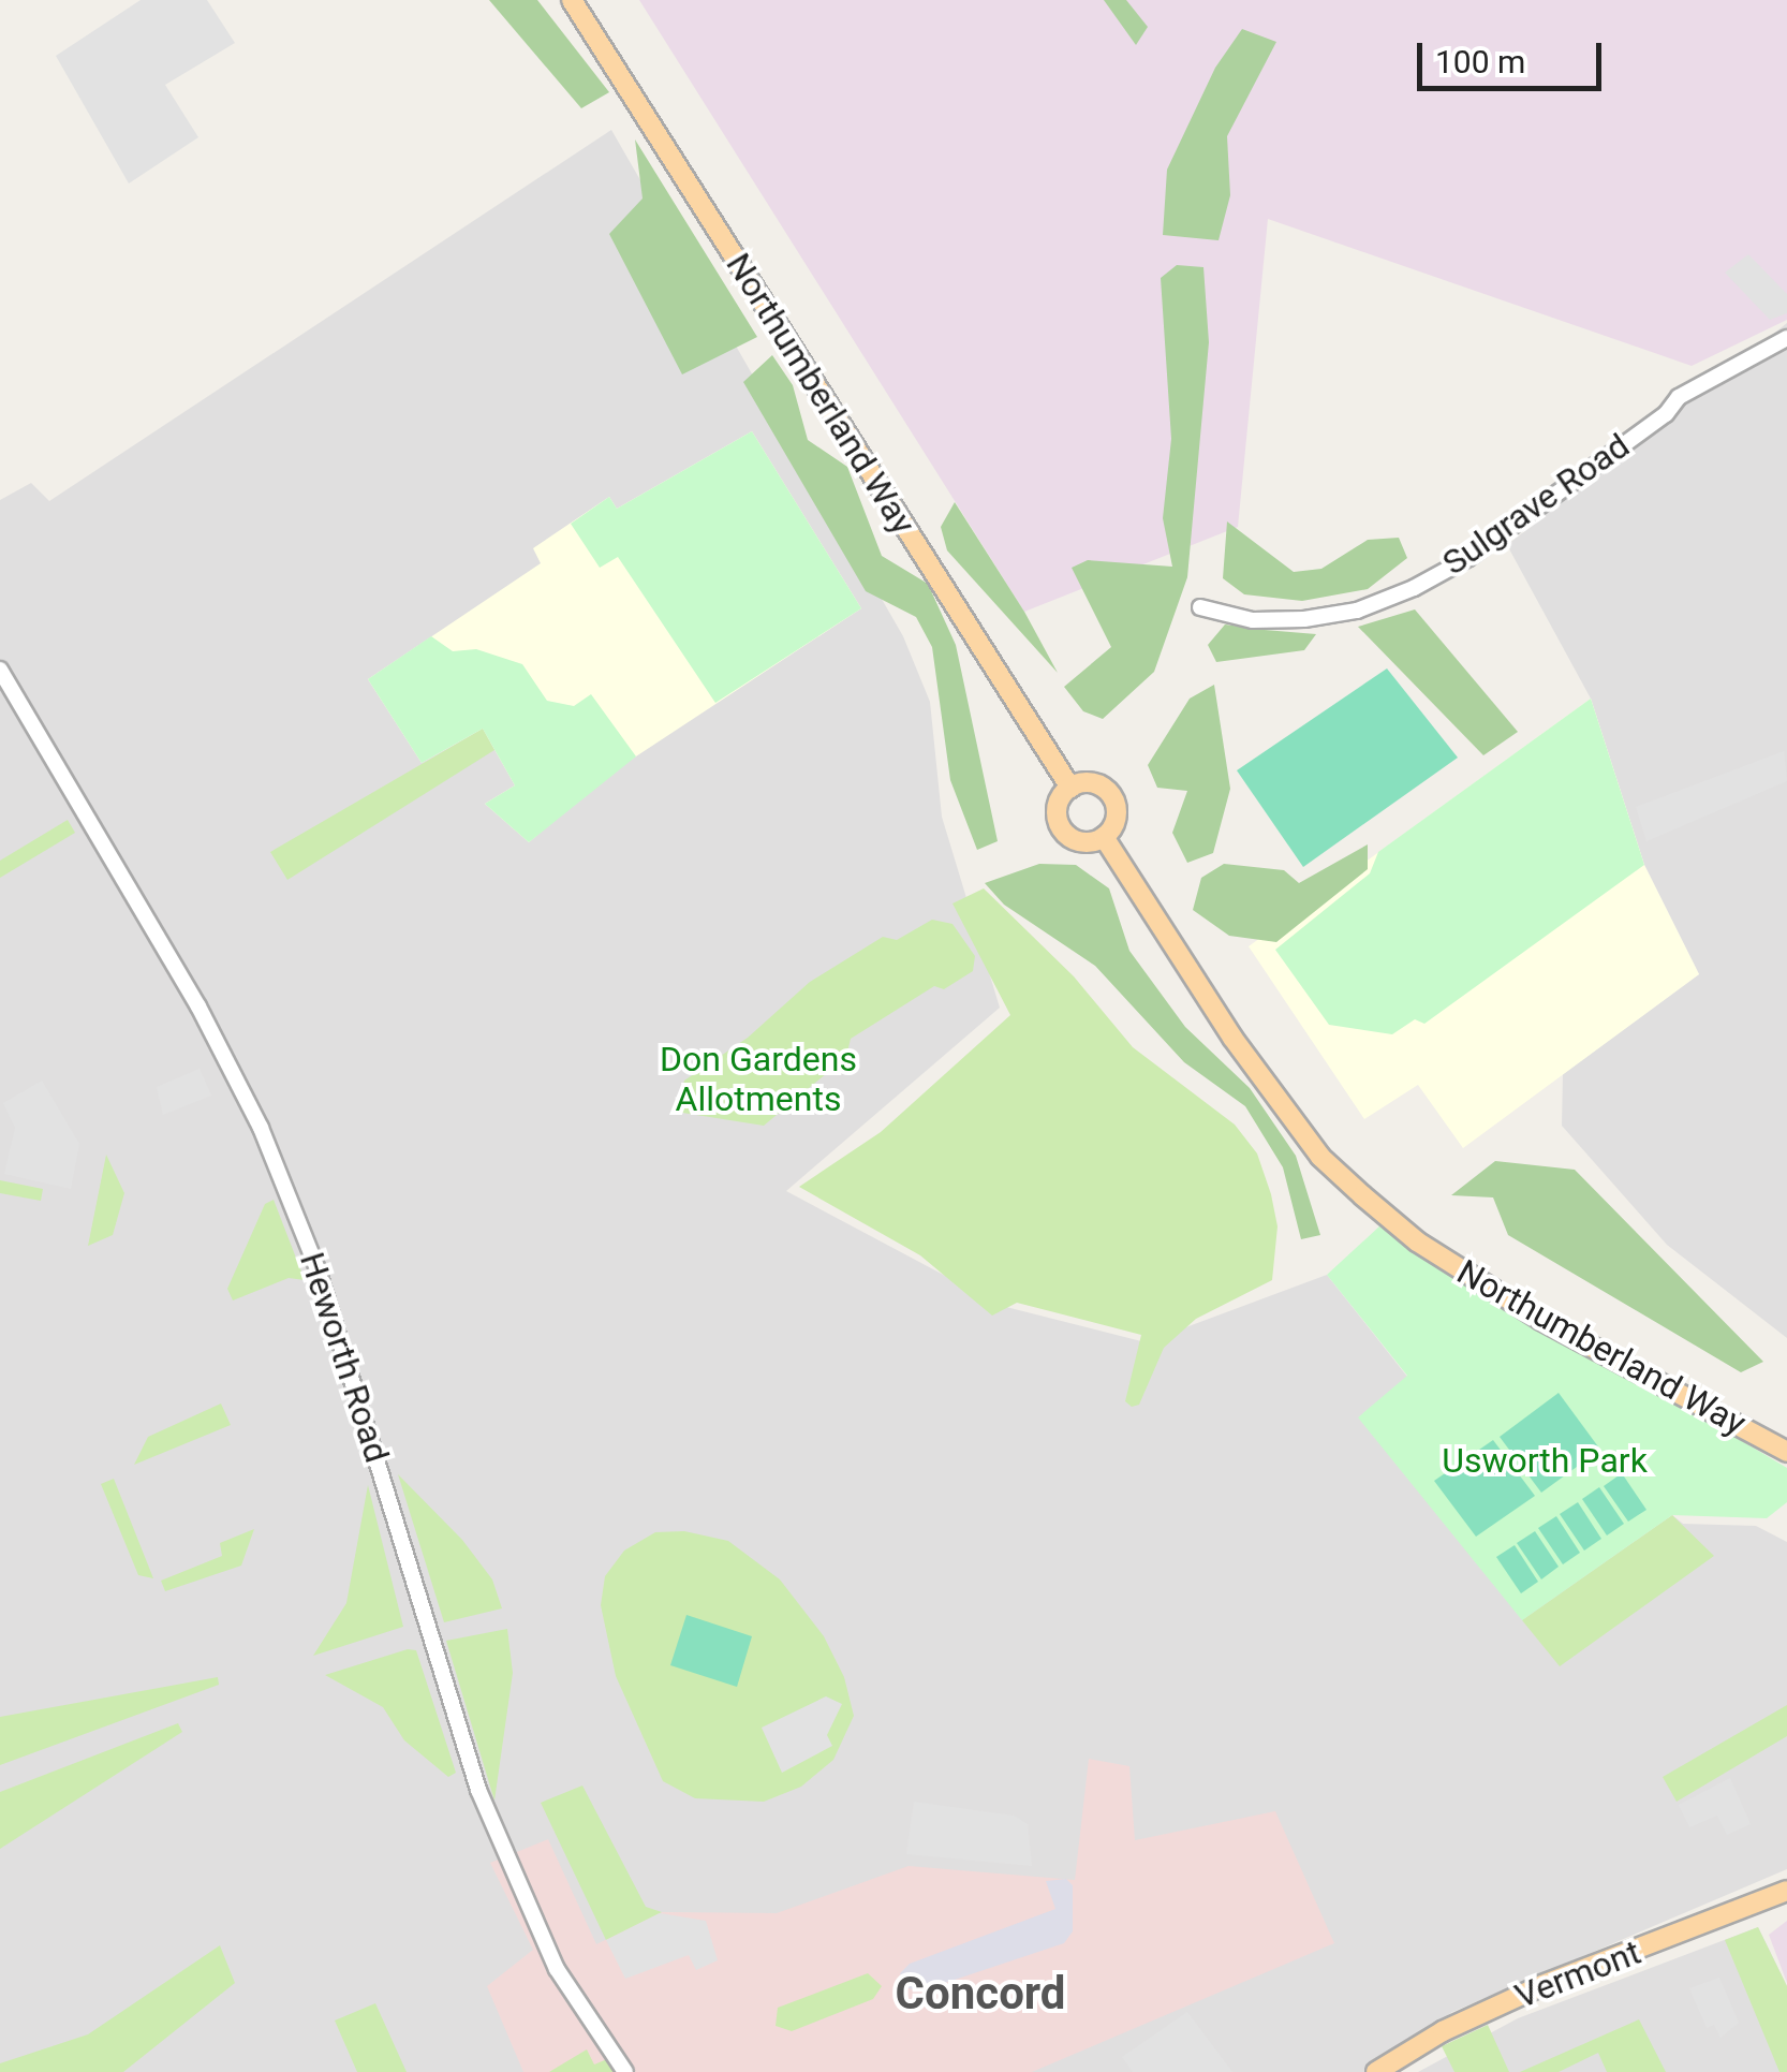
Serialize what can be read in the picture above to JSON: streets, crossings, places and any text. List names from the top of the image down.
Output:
{
  "streets": {
    "main road": ["Northumberland Way", "Vermont"],
    "street": ["Sulgrave Road", "Heworth Road"]
  },
  "districts": ["Concord"],
  "parks": ["Don Gardens Allotments", "Usworth Park"],
  "scale_bar": "100 m"
}
